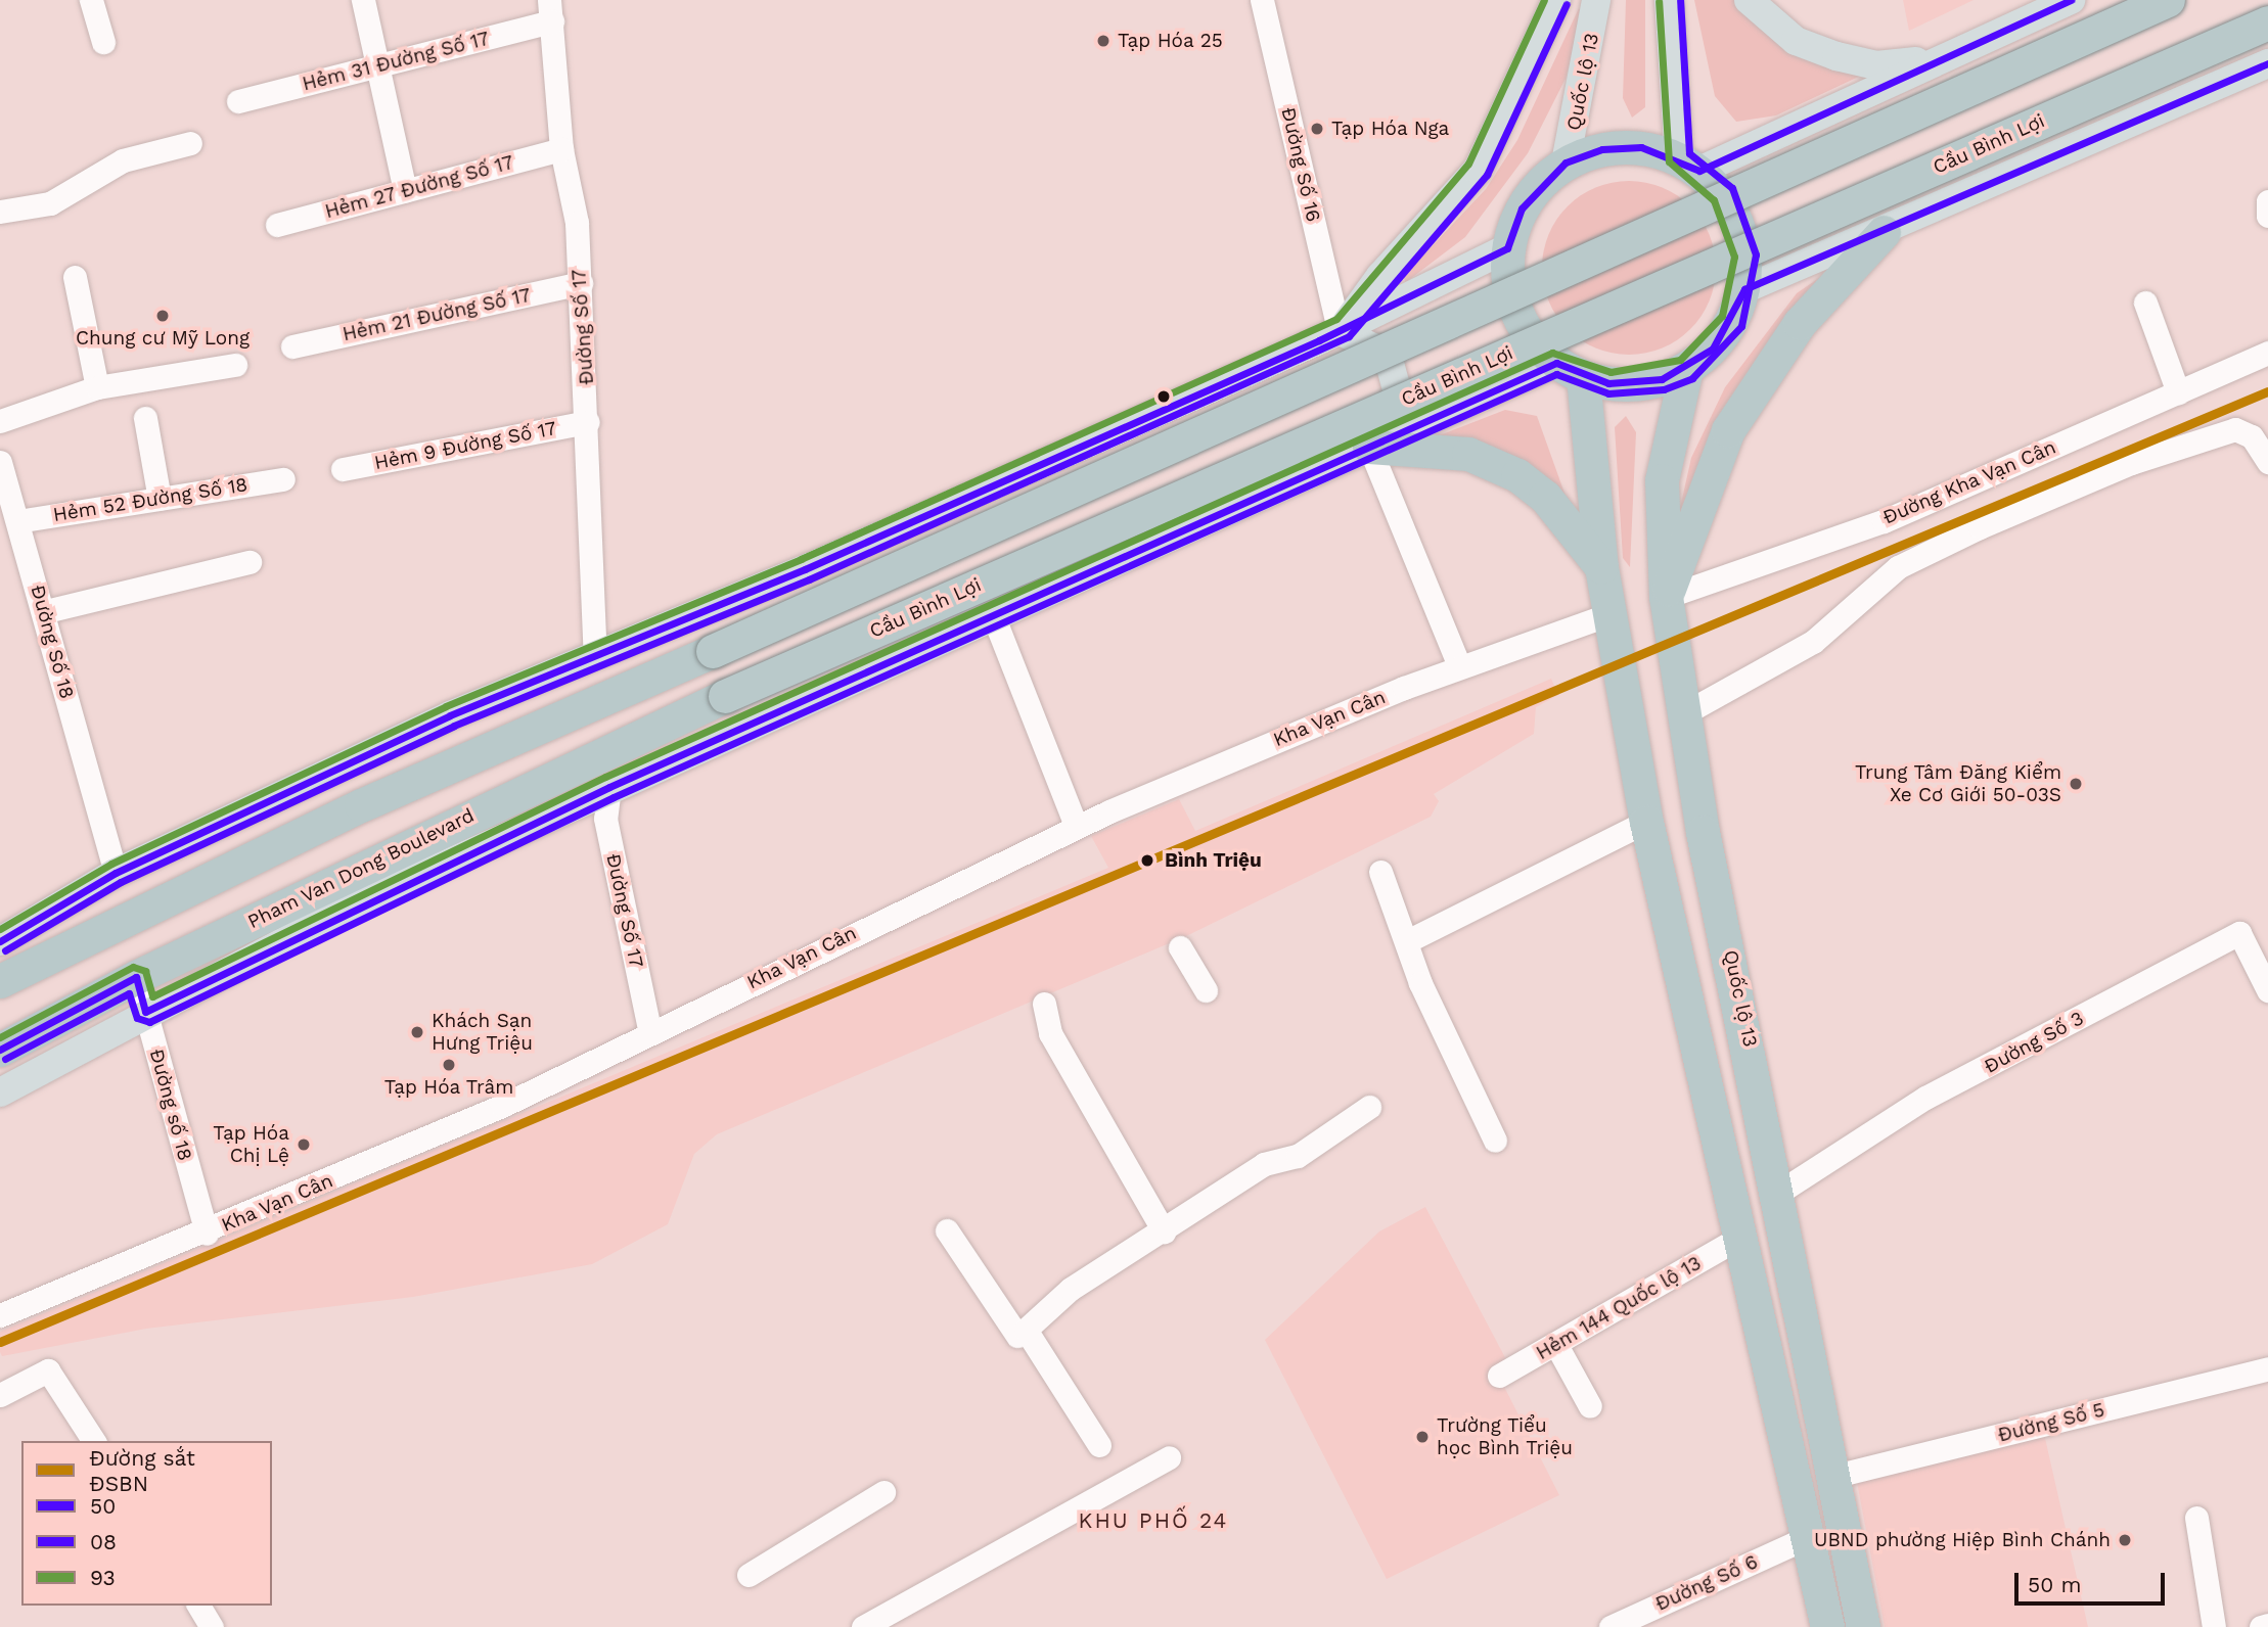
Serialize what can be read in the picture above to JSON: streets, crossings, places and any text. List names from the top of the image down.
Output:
{
  "streets": {
    "highway": ["Quốc lộ 13", "Cầu Bình Lợi", "Pham Van Dong Boulevard"],
    "street": [
      "Hẻm 31 Đường Số 17",
      "Đường Số 16",
      "Hẻm 27 Đường Số 17",
      "Hẻm 21 Đường Số 17",
      "Đường Số 17",
      "Hẻm 9 Đường Số 17",
      "Đường Kha Vạn Cân",
      "Hẻm 52 Đường Số 18",
      "Đường Số 18",
      "Kha Vạn Cân",
      "Đường Số 3",
      "Đường số 18",
      "Hẻm 144 Quốc lộ 13",
      "Đường Số 5",
      "Đường Số 6"
    ]
  },
  "crossings": [
    ["Hẻm 31 Đường Số 17", "Đường Số 17"],
    ["Quốc lộ 13", "Đường Kha Vạn Cân"],
    ["Quốc lộ 13", "Pham Van Dong Boulevard"],
    ["Quốc lộ 13", "Đường Số 3"],
    ["Quốc lộ 13", "Đường Số 5"],
    ["Cầu Bình Lợi", "Pham Van Dong Boulevard"],
    ["Hẻm 27 Đường Số 17", "Đường Số 17"],
    ["Hẻm 21 Đường Số 17", "Đường Số 17"],
    ["Đường Số 17", "Hẻm 9 Đường Số 17"],
    ["Đường Số 17", "Kha Vạn Cân"],
    ["Đường Số 17", "Pham Van Dong Boulevard"],
    ["Hẻm 52 Đường Số 18", "Đường Số 18"],
    ["Kha Vạn Cân", "Đường số 18"],
    ["Pham Van Dong Boulevard", "Đường số 18"]
  ],
  "districts": ["KHU PHỐ 24"],
  "places": [
    "Tạp Hóa 25",
    "Tạp Hóa Nga",
    "Chung cư Mỹ Long",
    "Trung Tâm Đăng Kiểm Xe Cơ Giới 50-03S",
    "Bình Triệu",
    "Khách Sạn Hưng Triệu",
    "Tạp Hóa Trâm",
    "Tạp Hóa Chị Lệ",
    "Trường Tiểu học Bình Triệu",
    "UBND phường Hiệp Bình Chánh"
  ],
  "lines": [
    "transit line 50",
    "transit line 08",
    "transit line 93",
    "rail line ĐSBN"
  ],
  "legend": [
    "Đường sắt ĐSBN",
    "50",
    "08",
    "93"
  ],
  "scale_bar": "50 m"
}
